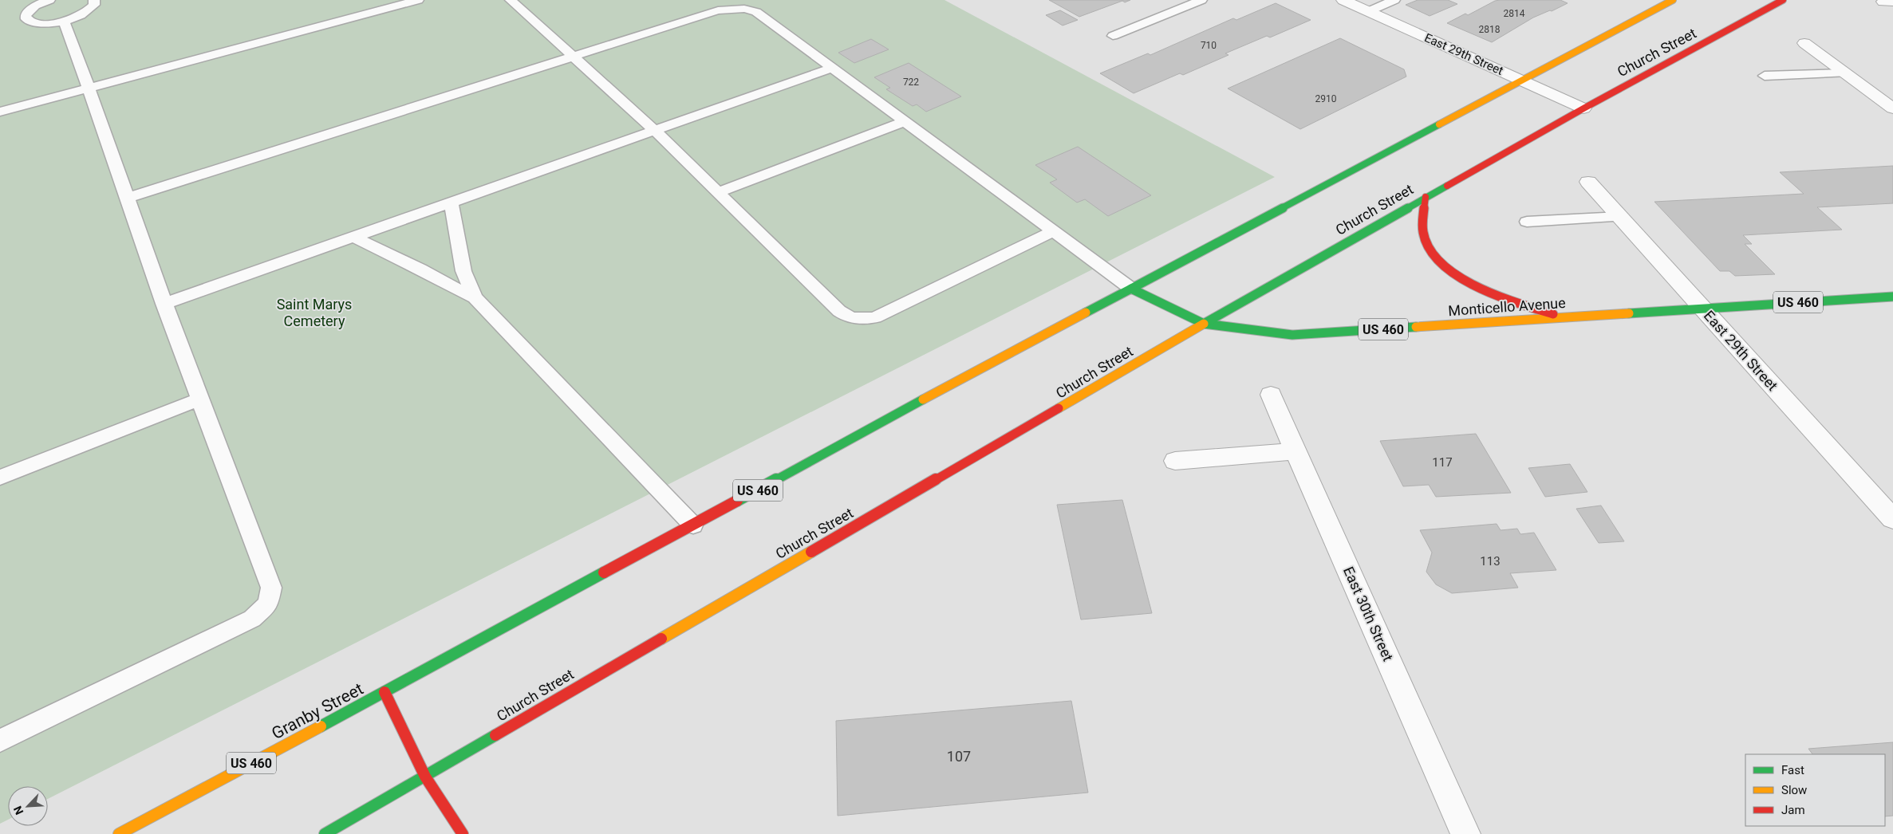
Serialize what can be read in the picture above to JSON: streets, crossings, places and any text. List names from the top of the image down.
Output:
{
  "streets": {
    "main road": [
      "Church Street",
      "US 460",
      "Monticello Avenue",
      "Granby Street"
    ],
    "street": ["East 29th Street", "East 30th Street"]
  },
  "crossings": [
    ["Church Street", "East 29th Street"],
    ["Church Street", "Monticello Avenue"],
    ["Church Street", "Granby Street"],
    ["East 29th Street", "Monticello Avenue"],
    ["US 460", "Monticello Avenue"],
    ["US 460", "Granby Street"]
  ],
  "parks": ["Saint Marys Cemetery"],
  "house_numbers": [
    "2814",
    "2818",
    "710",
    "722",
    "2910",
    "117",
    "113",
    "107"
  ],
  "legend": ["Fast", "Slow", "Jam"],
  "north": "bottom left"
}
